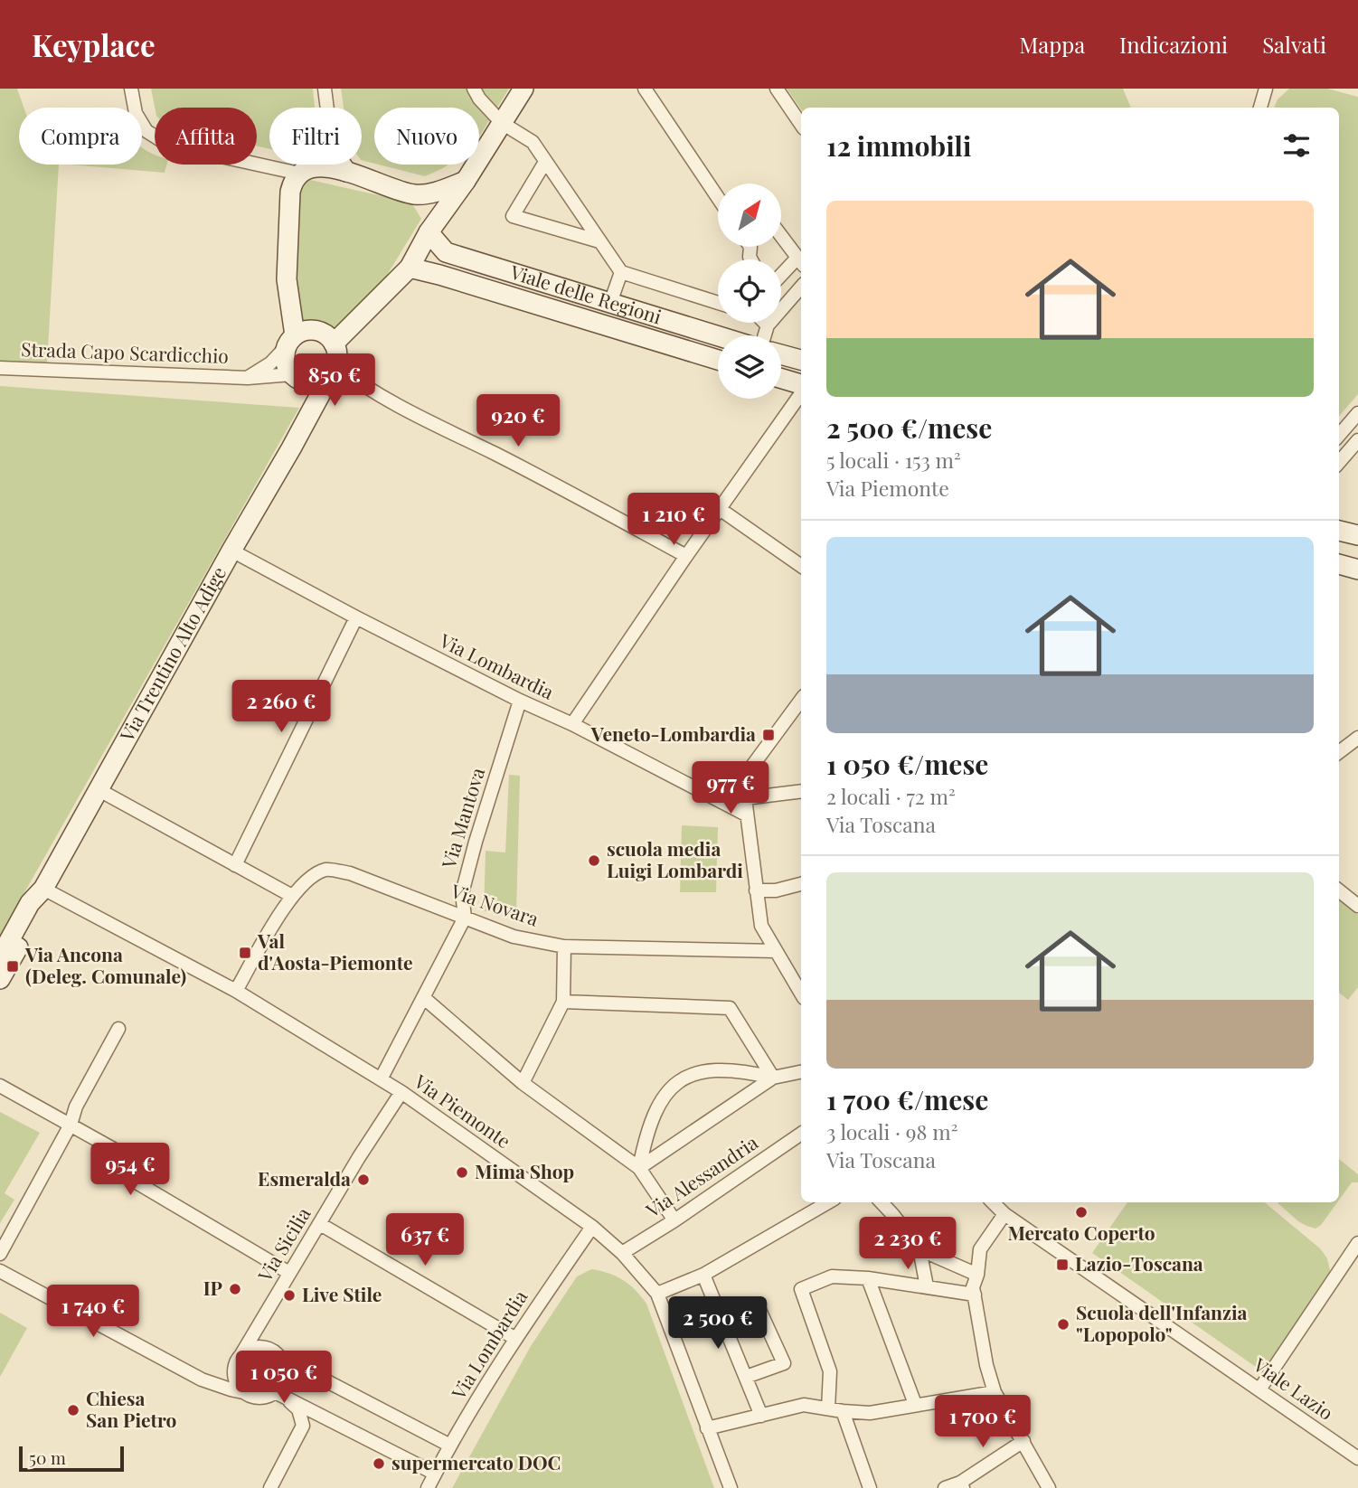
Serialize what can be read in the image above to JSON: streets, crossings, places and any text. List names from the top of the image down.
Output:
{
  "streets": {
    "street": [
      "Viale delle Regioni",
      "Strada Capo Scardicchio",
      "Via Trentino Alto Adige",
      "Via Lombardia",
      "Via Mantova",
      "Via Novara",
      "Via Piemonte",
      "Via Alessandria",
      "Via Sicilia",
      "Viale Lazio"
    ]
  },
  "crossings": [
    ["Strada Capo Scardicchio", "Via Trentino Alto Adige"],
    ["Via Trentino Alto Adige", "Via Lombardia"],
    ["Via Trentino Alto Adige", "Via Piemonte"],
    ["Via Lombardia", "Via Mantova"],
    ["Via Lombardia", "Via Piemonte"],
    ["Via Mantova", "Via Novara"],
    ["Via Mantova", "Via Piemonte"],
    ["Via Novara", "Via Piemonte"],
    ["Via Piemonte", "Via Alessandria"],
    ["Via Piemonte", "Via Sicilia"]
  ],
  "places": {
    "transit": [
      "Veneto-Lombardia",
      "Val d'Aosta-Piemonte",
      "Via Ancona (Deleg. Comunale)",
      "Lazio-Toscana"
    ],
    "other": [
      "scuola media Luigi Lombardi",
      "Mima Shop",
      "Esmeralda",
      "Mercato Coperto",
      "IP",
      "Live Stile",
      "Scuola dell'Infanzia \"Lopopolo\"",
      "Chiesa San Pietro",
      "supermercato DOC"
    ]
  },
  "scale_bar": "50 m",
  "north": "top right",
  "page": {
    "header": "Keyplace",
    "nav": ["Mappa", "Indicazioni", "Salvati"],
    "chip": [
      "Compra",
      "Affitta",
      "Filtri",
      "Nuovo"
    ],
    "heading": "12 immobili",
    "list": [
      {
        "name": "2 500 €/mese",
        "note": "5 locali · 153 m² · Via Piemonte"
      },
      {
        "name": "1 050 €/mese",
        "note": "2 locali · 72 m² · Via Toscana"
      },
      {
        "name": "1 700 €/mese",
        "note": "3 locali · 98 m² · Via Toscana"
      }
    ],
    "price": [
      "850 €",
      "920 €",
      "1 210 €",
      "2 260 €",
      "977 €",
      "954 €",
      "637 €",
      "2 230 €",
      "1 740 €",
      "2 500 €",
      "1 050 €",
      "1 700 €"
    ],
    "scale": "50 m"
  }
}
